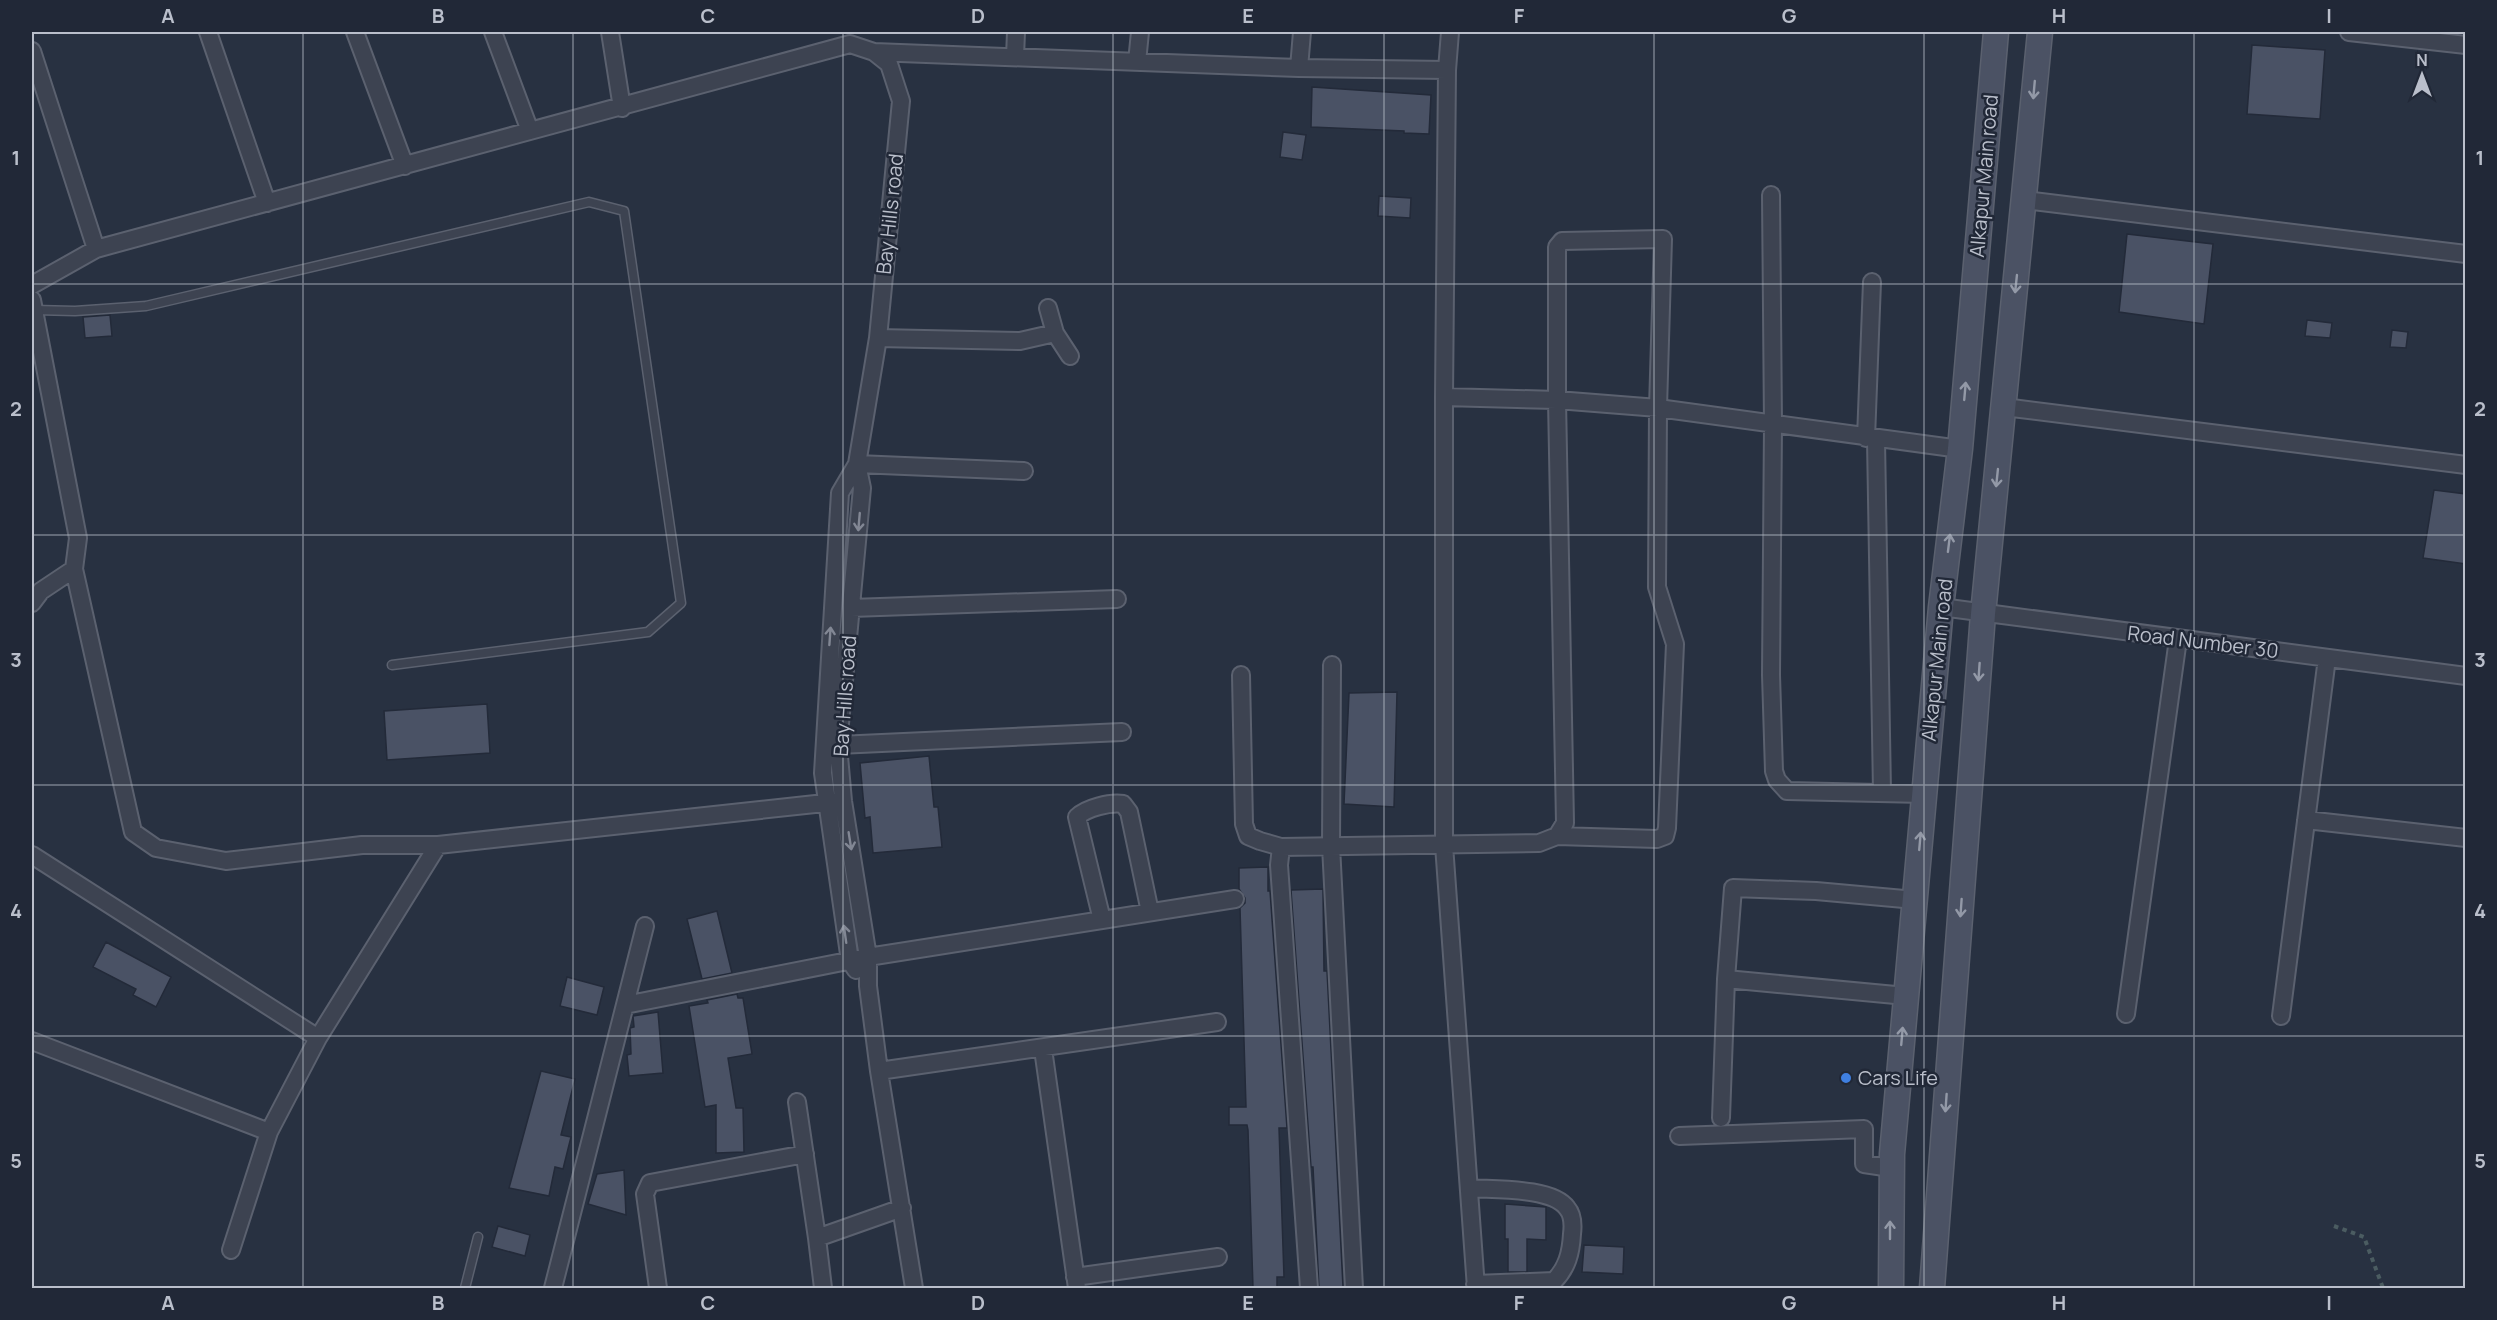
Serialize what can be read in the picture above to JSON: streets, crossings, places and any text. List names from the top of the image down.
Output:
{
  "streets": {
    "street": ["Alkapur Main road", "Bay Hills road", "Road Number 30"]
  },
  "crossings": [
    ["Alkapur Main road", "Road Number 30"]
  ],
  "places": ["Cars Life"],
  "north": "top",
  "grid": {
    "columns": [
      "A",
      "B",
      "C",
      "D",
      "E",
      "F",
      "G",
      "H",
      "I"
    ],
    "rows": [
      "1",
      "2",
      "3",
      "4",
      "5"
    ]
  }
}
